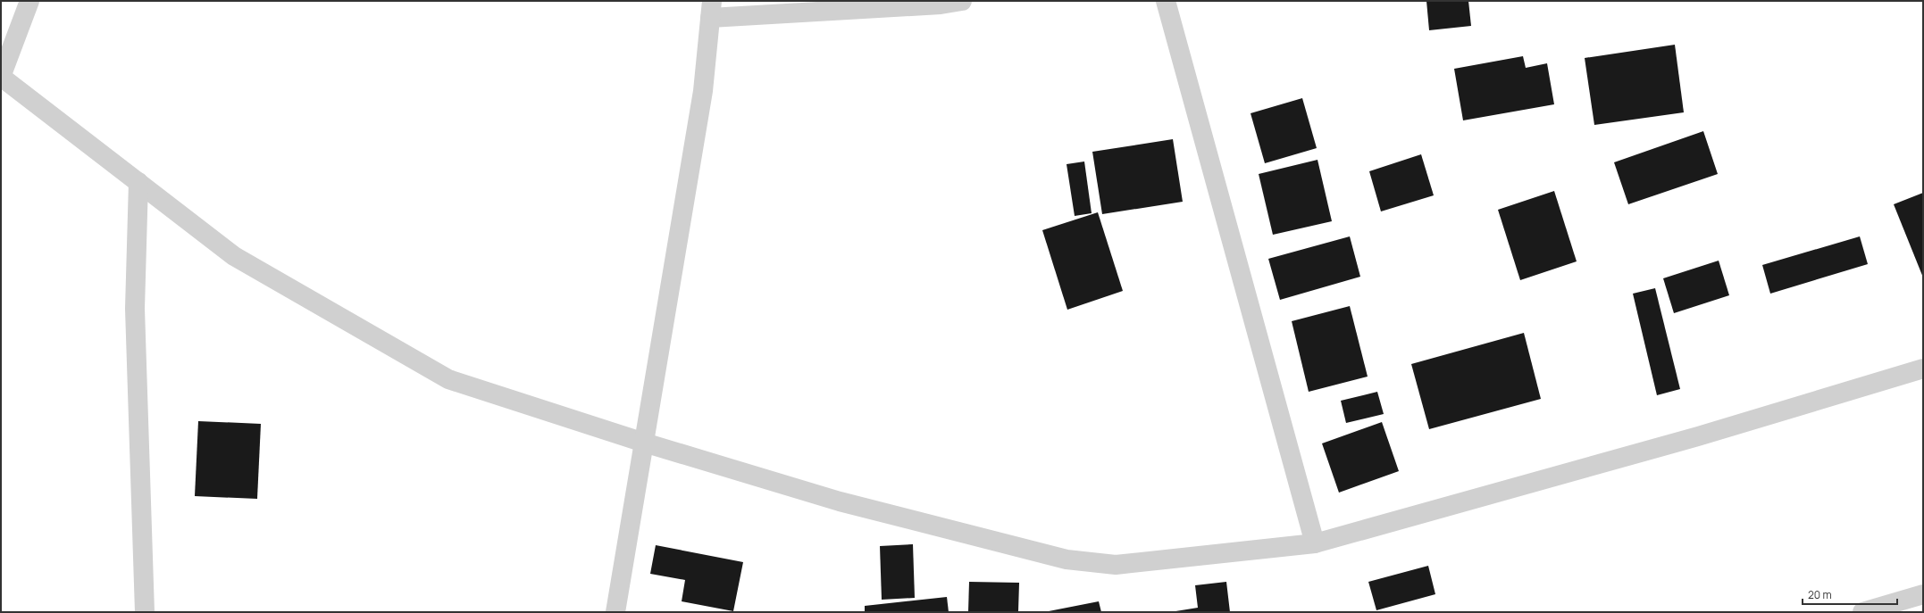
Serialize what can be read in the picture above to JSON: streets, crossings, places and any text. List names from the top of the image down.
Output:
{
  "scale_bar": "20 m"
}
